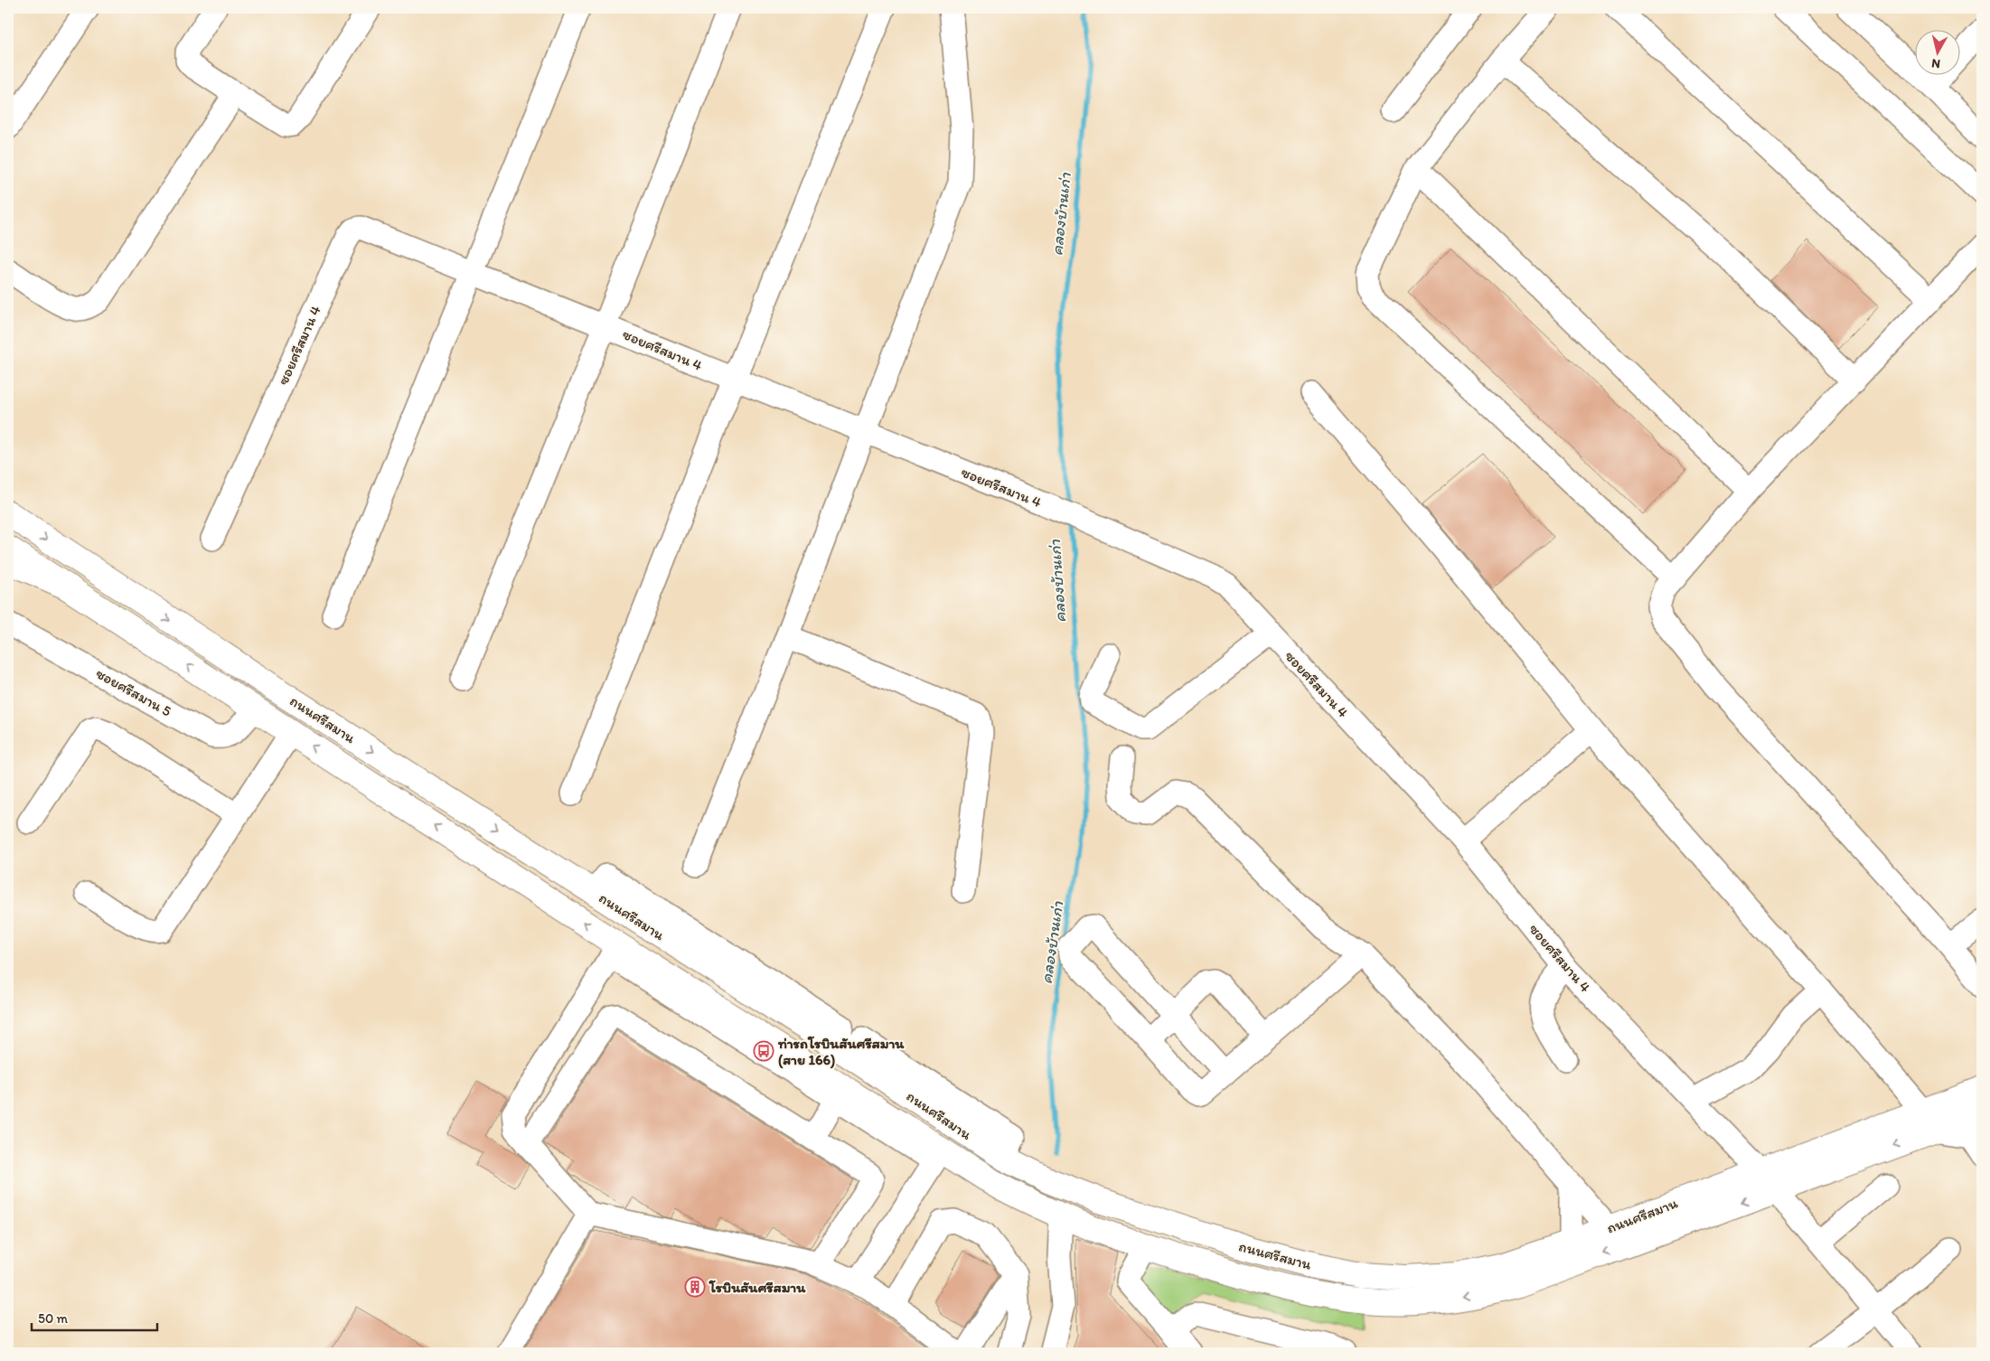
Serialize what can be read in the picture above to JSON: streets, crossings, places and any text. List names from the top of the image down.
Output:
{
  "streets": {
    "main road": ["ถนนศรีสมาน"],
    "street": ["ซอยศรีสมาน 4", "ซอยศรีสมาน 5"]
  },
  "crossings": [
    ["ซอยศรีสมาน 4", "ถนนศรีสมาน"],
    ["ซอยศรีสมาน 5", "ถนนศรีสมาน"]
  ],
  "water": ["คลองบ้านเก่า"],
  "places": {
    "bus stop": ["ท่ารถโรบินสันศรีสมาน (สาย 166)"],
    "building": ["โรบินสันศรีสมาน"]
  },
  "scale_bar": "50 m",
  "north": "bottom"
}
